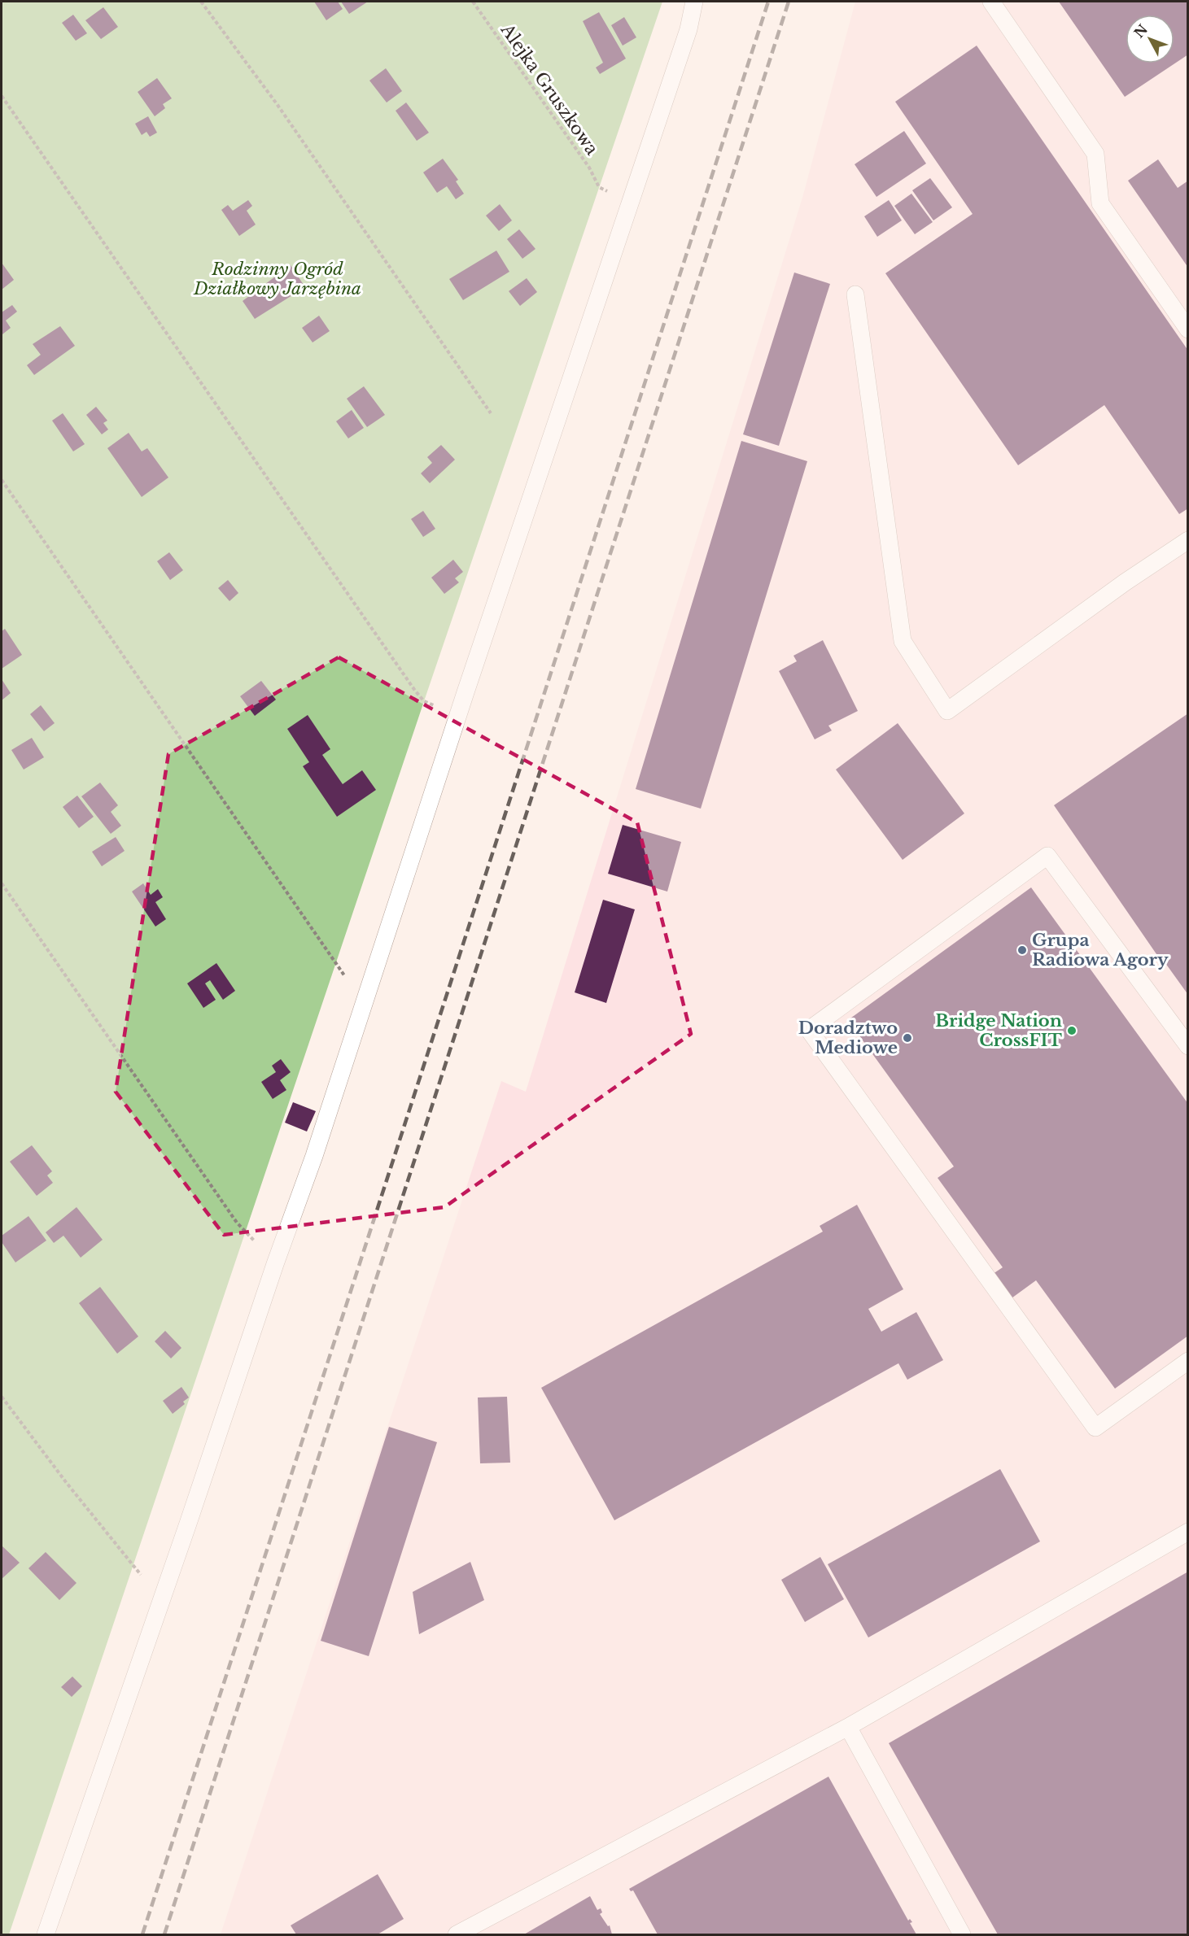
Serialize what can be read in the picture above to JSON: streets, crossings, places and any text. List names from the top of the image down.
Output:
{
  "streets": {
    "path": ["Alejka Gruszkowa"]
  },
  "parks": ["Rodzinny Ogród Działkowy Jarzębina"],
  "places": ["Grupa Radiowa Agory", "Bridge Nation CrossFIT", "Doradztwo Mediowe"],
  "north": "top left"
}
